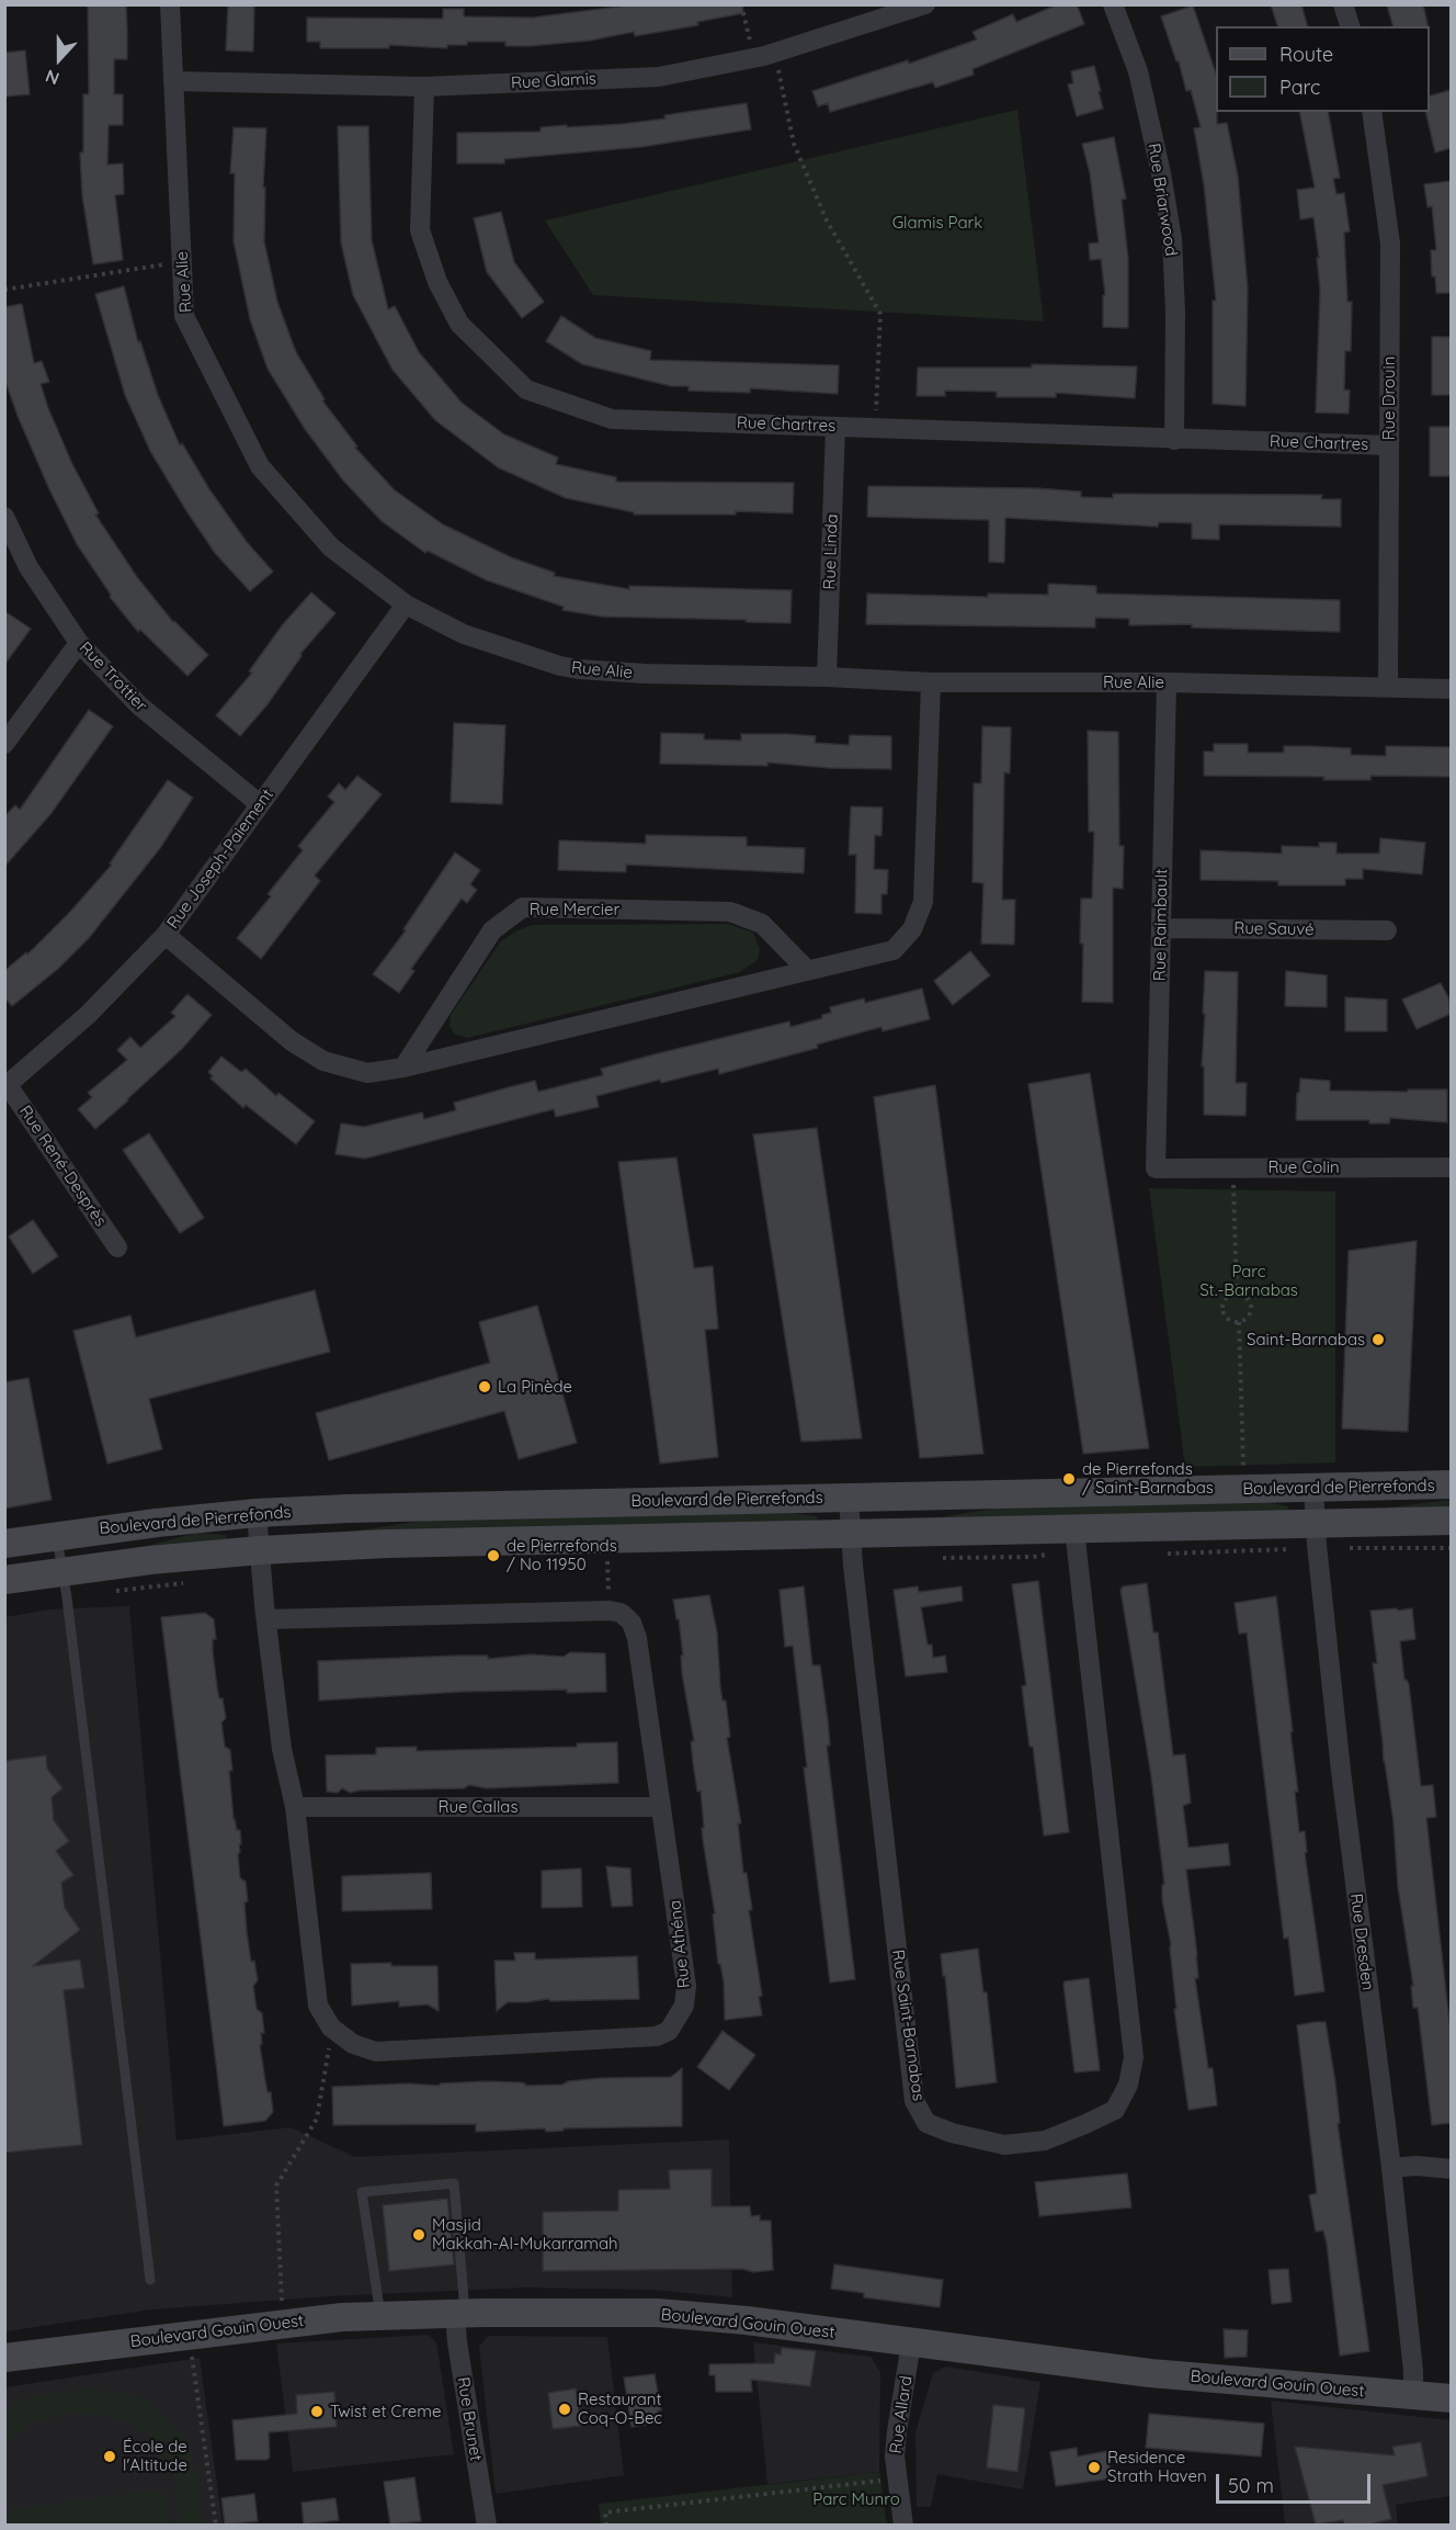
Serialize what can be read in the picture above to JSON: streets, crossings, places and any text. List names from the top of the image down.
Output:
{
  "streets": {
    "main road": ["Boulevard de Pierrefonds", "Boulevard Gouin Ouest"],
    "street": [
      "Rue Glamis",
      "Rue Briarwood",
      "Rue Alie",
      "Rue Drouin",
      "Rue Chartres",
      "Rue Linda",
      "Rue Trottier",
      "Rue Joseph-Paiement",
      "Rue Mercier",
      "Rue Raimbault",
      "Rue Sauvé",
      "Rue René-Desprès",
      "Rue Colin",
      "Rue Callas",
      "Rue Dresden",
      "Rue Athéna",
      "Rue Saint-Barnabas",
      "Rue Allard",
      "Rue Brunet"
    ]
  },
  "crossings": [
    ["Rue Glamis", "Rue Alie"],
    ["Rue Glamis", "Rue Chartres"],
    ["Rue Briarwood", "Rue Chartres"],
    ["Rue Alie", "Rue Drouin"],
    ["Rue Alie", "Rue Linda"],
    ["Rue Alie", "Rue Joseph-Paiement"],
    ["Rue Alie", "Rue Raimbault"],
    ["Rue Drouin", "Rue Chartres"],
    ["Rue Chartres", "Rue Linda"],
    ["Rue Trottier", "Rue Joseph-Paiement"],
    ["Rue Joseph-Paiement", "Rue René-Desprès"],
    ["Rue Raimbault", "Rue Sauvé"],
    ["Rue Raimbault", "Rue Colin"],
    ["Boulevard de Pierrefonds", "Rue Dresden"],
    ["Boulevard de Pierrefonds", "Rue Saint-Barnabas"],
    ["Rue Callas", "Rue Athéna"],
    ["Rue Dresden", "Boulevard Gouin Ouest"],
    ["Boulevard Gouin Ouest", "Rue Allard"],
    ["Boulevard Gouin Ouest", "Rue Brunet"]
  ],
  "parks": ["Glamis Park", "Parc St.-Barnabas", "Parc Munro"],
  "places": [
    "Saint-Barnabas",
    "La Pinède",
    "de Pierrefonds / Saint-Barnabas",
    "de Pierrefonds / No 11950",
    "Masjid Makkah-Al-Mukarramah",
    "Restaurant Coq-O-Bec",
    "Twist et Creme",
    "École de l'Altitude",
    "Residence Strath Haven"
  ],
  "legend": ["Route", "Parc"],
  "scale_bar": "50 m",
  "north": "bottom"
}
